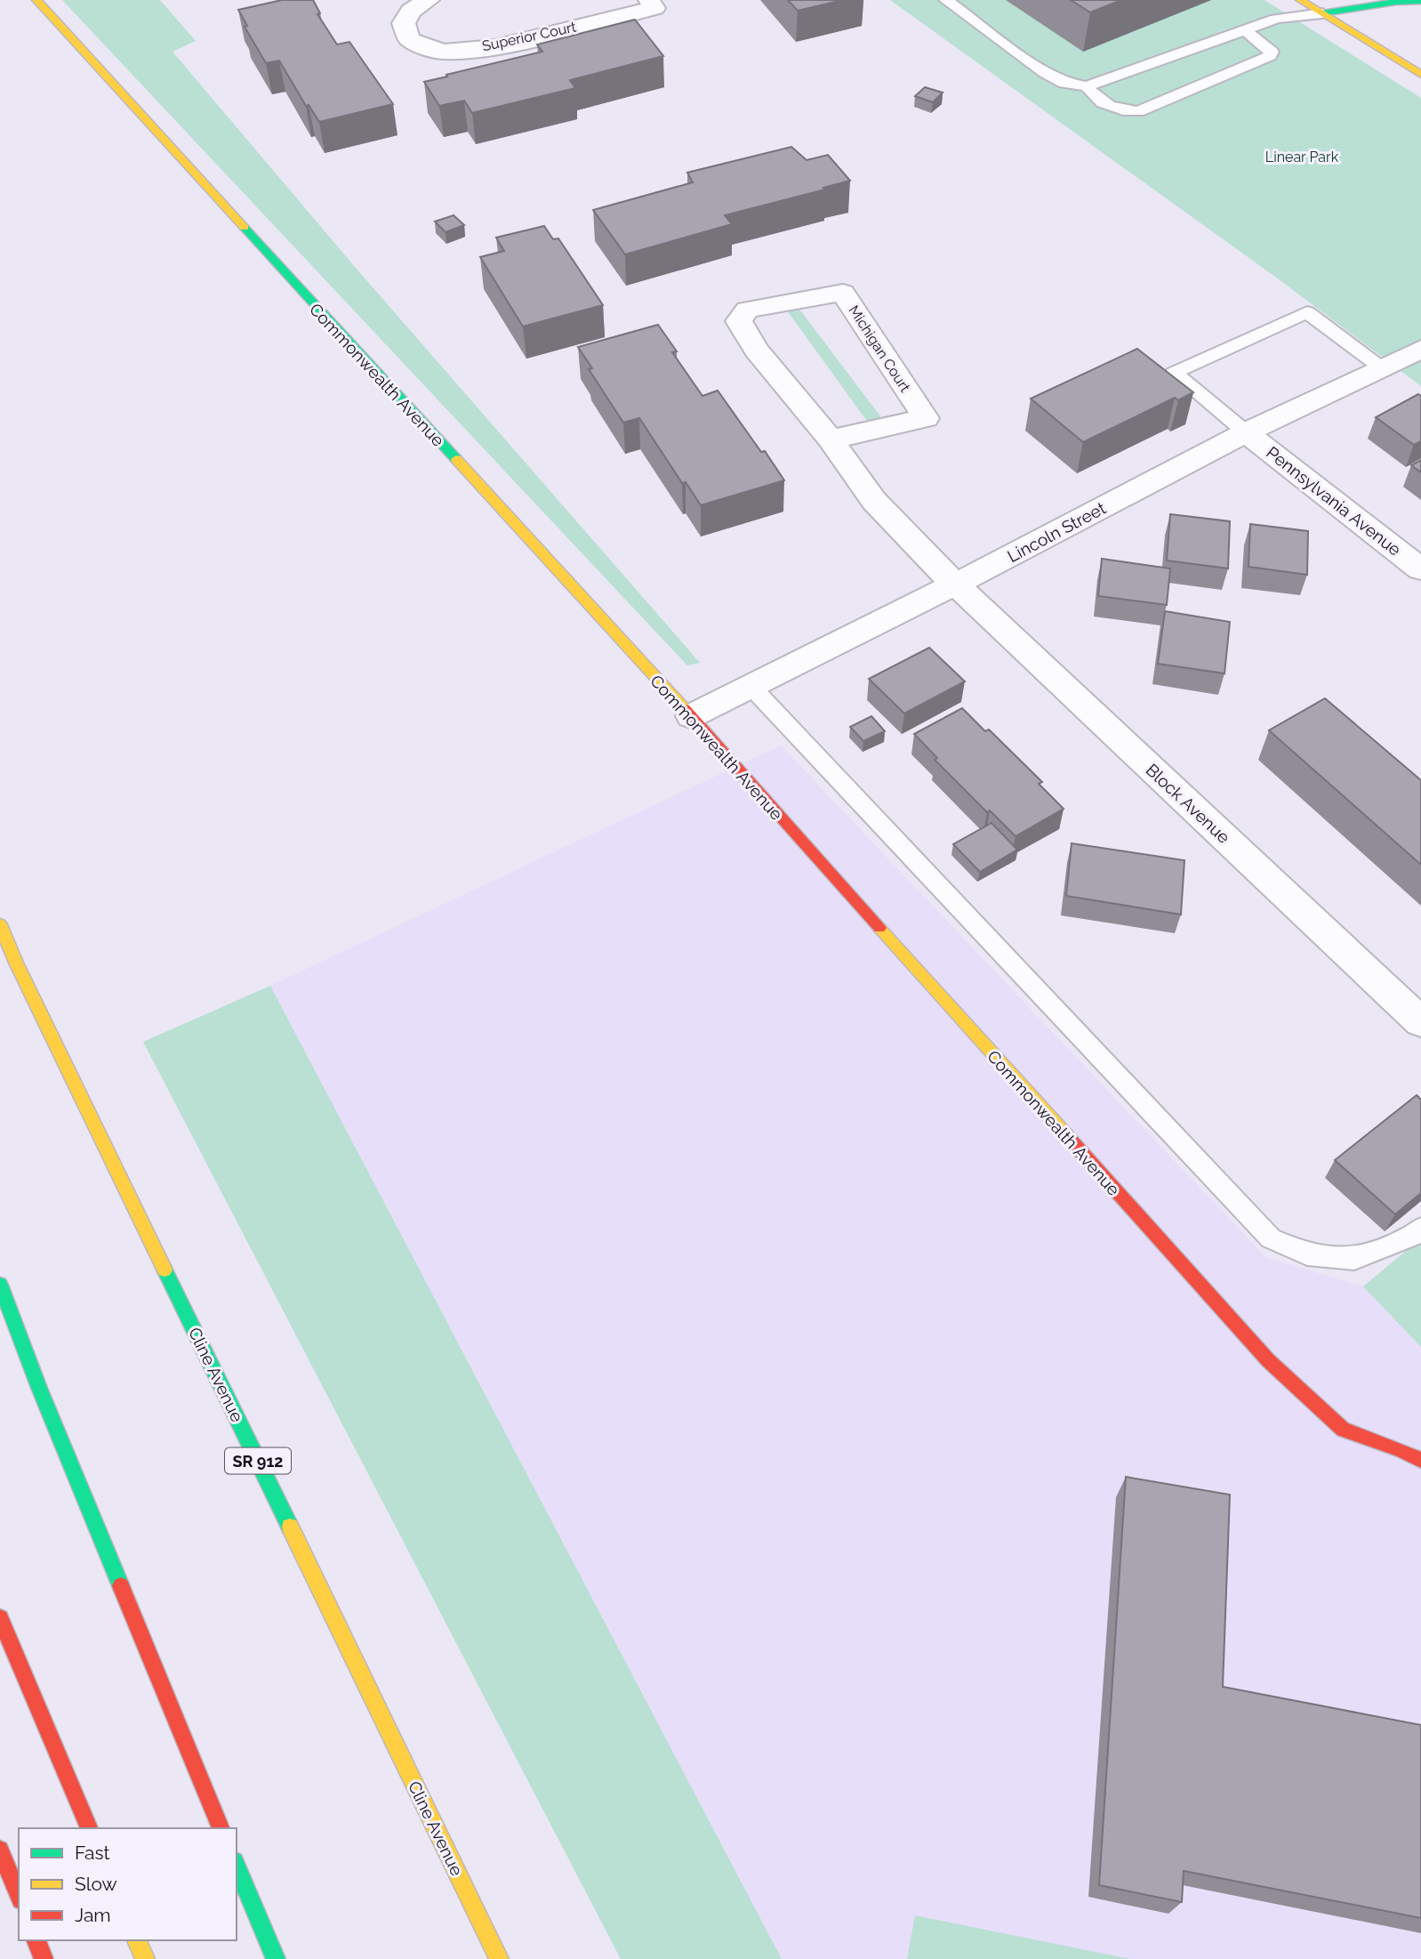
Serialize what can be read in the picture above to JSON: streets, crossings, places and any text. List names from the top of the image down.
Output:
{
  "streets": {
    "main road": ["Commonwealth Avenue", "Cline Avenue", "SR 912"],
    "street": [
      "Superior Court",
      "Michigan Court",
      "Pennsylvania Avenue",
      "Lincoln Street",
      "Block Avenue"
    ]
  },
  "crossings": [
    ["Michigan Court", "Lincoln Street"],
    ["Michigan Court", "Block Avenue"],
    ["Commonwealth Avenue", "Lincoln Street"],
    ["Pennsylvania Avenue", "Lincoln Street"],
    ["Lincoln Street", "Block Avenue"]
  ],
  "parks": ["Linear Park"],
  "legend": ["Fast", "Slow", "Jam"]
}
